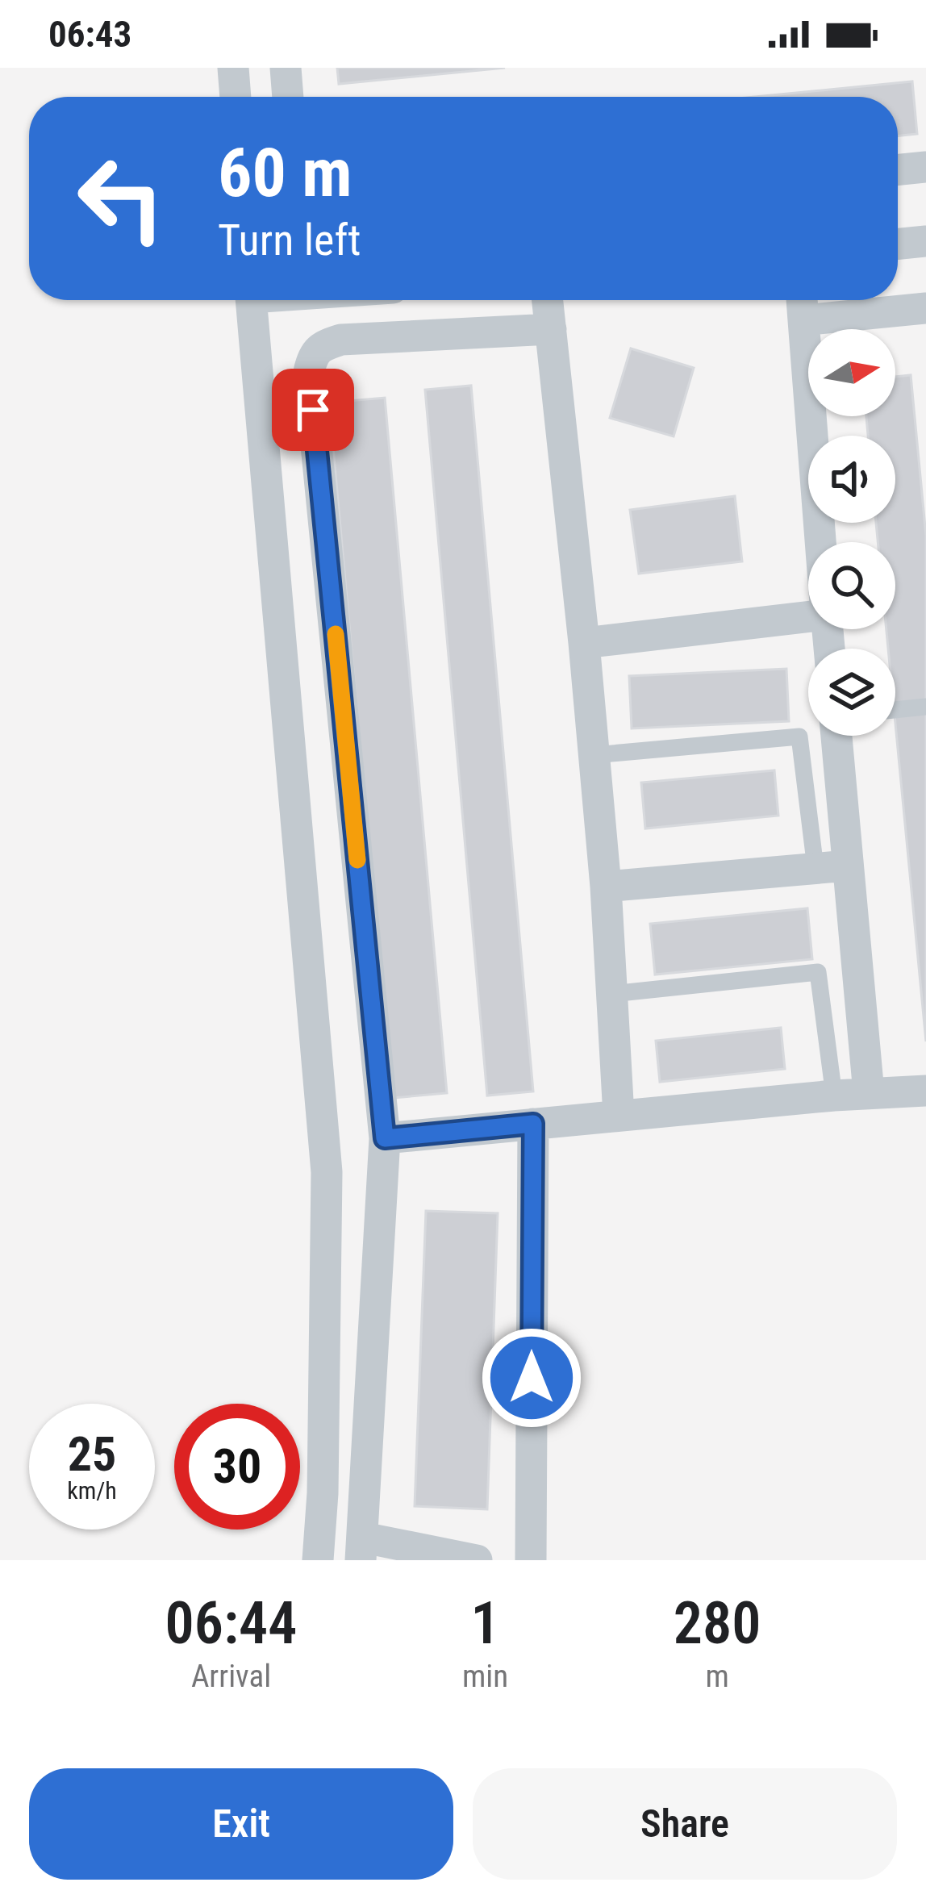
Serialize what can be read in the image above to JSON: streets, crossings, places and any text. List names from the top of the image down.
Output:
{
  "north": "right",
  "page": {
    "status": "06:43",
    "turn": ["60 m", "Turn left"],
    "speed": "25 km/h",
    "limit": "30",
    "eta": [
      "06:44",
      "Arrival",
      "1",
      "min",
      "280",
      "m"
    ],
    "buttons": ["Exit", "Share"]
  }
}
